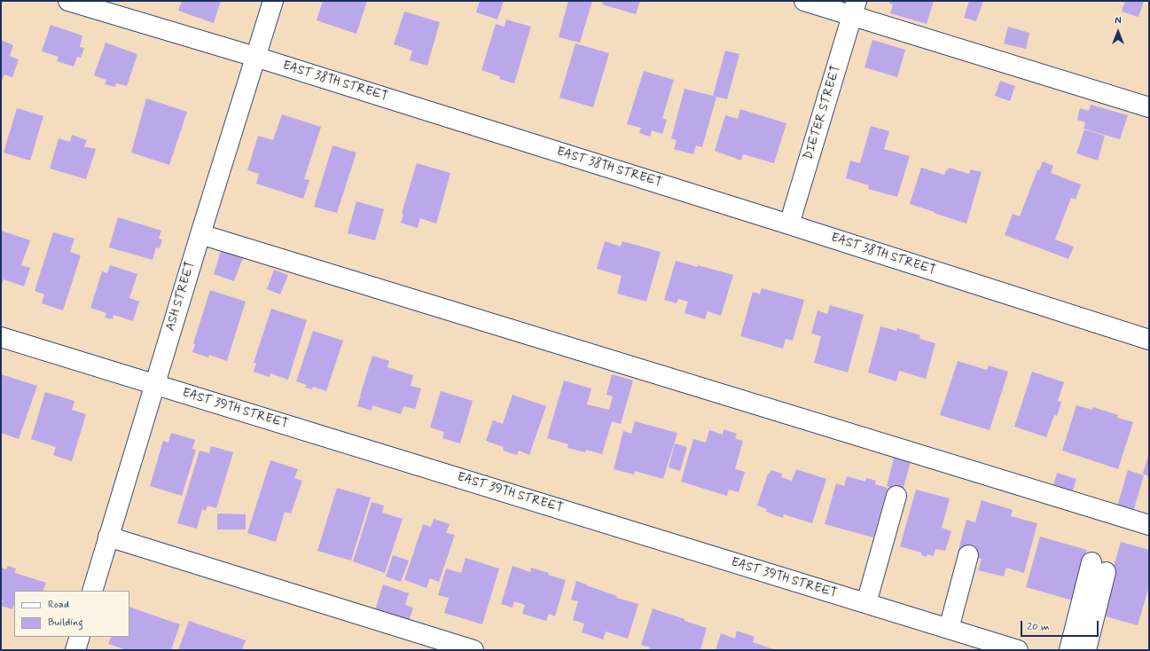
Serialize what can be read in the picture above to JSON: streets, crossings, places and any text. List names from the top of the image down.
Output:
{
  "streets": {
    "street": [
      "EAST 38TH STREET",
      "DIETER STREET",
      "ASH STREET",
      "EAST 39TH STREET"
    ]
  },
  "crossings": [
    ["EAST 38TH STREET", "DIETER STREET"],
    ["EAST 38TH STREET", "ASH STREET"],
    ["ASH STREET", "EAST 39TH STREET"]
  ],
  "legend": ["Road", "Building"],
  "scale_bar": "20 m",
  "north": "top"
}
